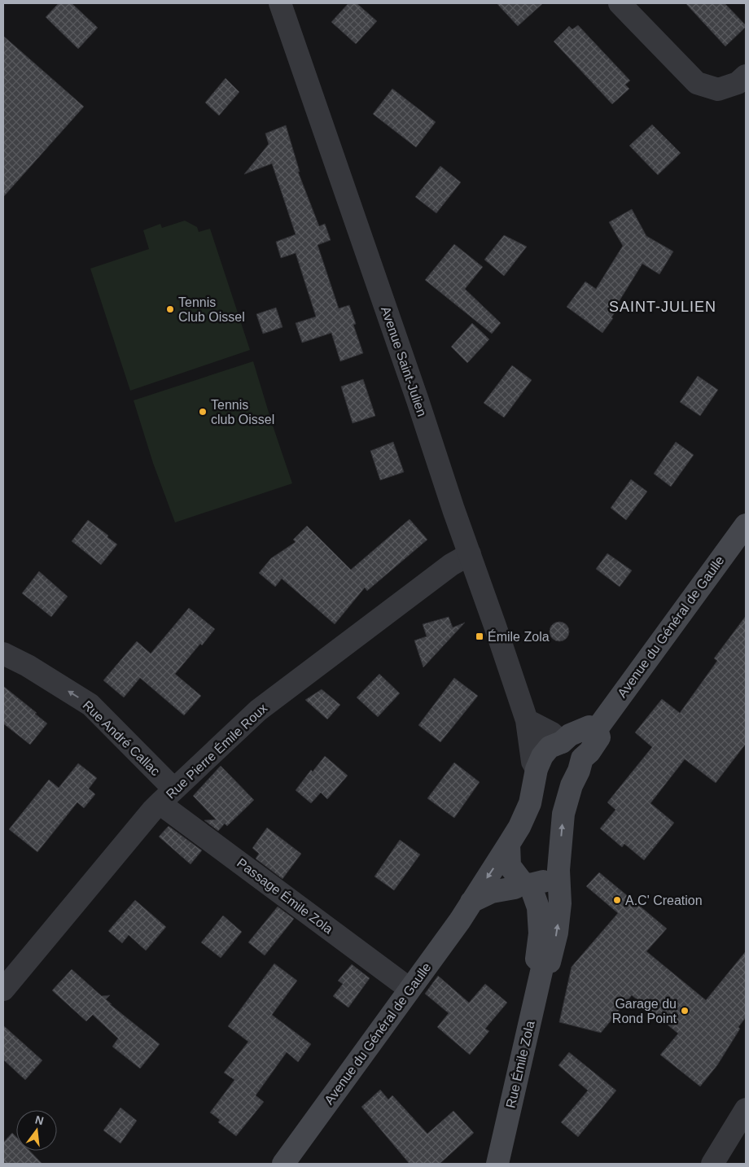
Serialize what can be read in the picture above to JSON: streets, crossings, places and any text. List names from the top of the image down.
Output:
{
  "streets": {
    "main road": ["Avenue du Général de Gaulle", "Rue Émile Zola"],
    "street": [
      "Avenue Saint-Julien",
      "Rue André Callac",
      "Rue Pierre Émile Roux",
      "Passage Émile Zola"
    ]
  },
  "crossings": [
    ["Avenue Saint-Julien", "Avenue du Général de Gaulle"],
    ["Avenue Saint-Julien", "Rue Pierre Émile Roux"],
    ["Avenue du Général de Gaulle", "Passage Émile Zola"],
    ["Avenue du Général de Gaulle", "Rue Émile Zola"],
    ["Rue André Callac", "Rue Pierre Émile Roux"],
    ["Rue André Callac", "Passage Émile Zola"],
    ["Rue Pierre Émile Roux", "Passage Émile Zola"]
  ],
  "one_way": ["Rue André Callac"],
  "districts": ["SAINT-JULIEN"],
  "places": {
    "other": [
      "Tennis Club Oissel",
      "Tennis club Oissel",
      "A.C' Creation",
      "Garage du Rond Point"
    ],
    "transit": ["Émile Zola"]
  },
  "north": "top"
}
